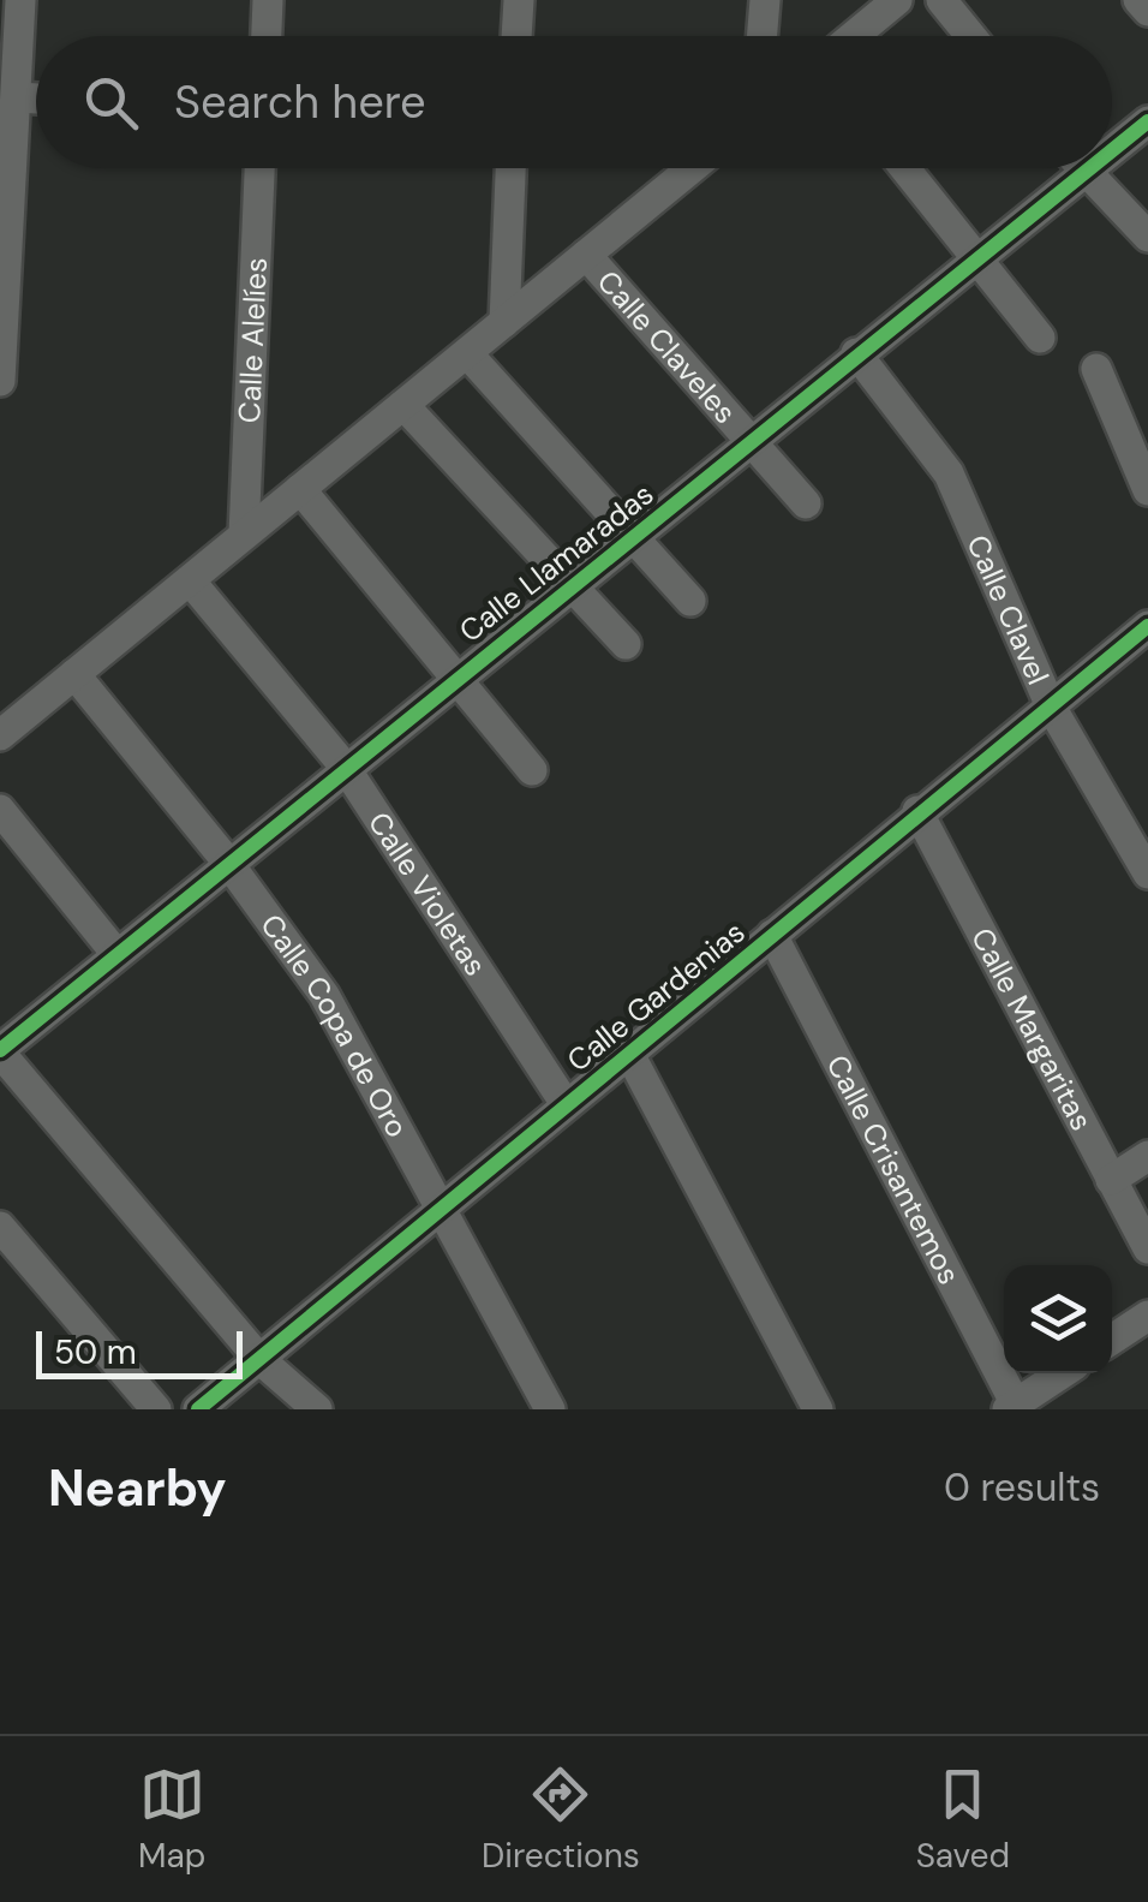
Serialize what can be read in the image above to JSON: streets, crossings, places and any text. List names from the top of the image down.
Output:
{
  "streets": {
    "street": [
      "Calle Alelíes",
      "Calle Claveles",
      "Calle Llamaradas",
      "Calle Clavel",
      "Calle Violetas",
      "Calle Gardenias",
      "Calle Copa de Oro",
      "Calle Margaritas",
      "Calle Crisantemos"
    ]
  },
  "crossings": [
    ["Calle Claveles", "Calle Llamaradas"],
    ["Calle Llamaradas", "Calle Clavel"],
    ["Calle Llamaradas", "Calle Violetas"],
    ["Calle Llamaradas", "Calle Gardenias"],
    ["Calle Llamaradas", "Calle Copa de Oro"],
    ["Calle Clavel", "Calle Gardenias"],
    ["Calle Violetas", "Calle Gardenias"],
    ["Calle Gardenias", "Calle Copa de Oro"],
    ["Calle Gardenias", "Calle Margaritas"],
    ["Calle Gardenias", "Calle Crisantemos"]
  ],
  "scale_bar": "50 m",
  "page": {
    "search": "Search here",
    "scale": "50 m",
    "heading": ["Nearby", "0 results"],
    "nav": ["Map", "Directions", "Saved"]
  }
}
